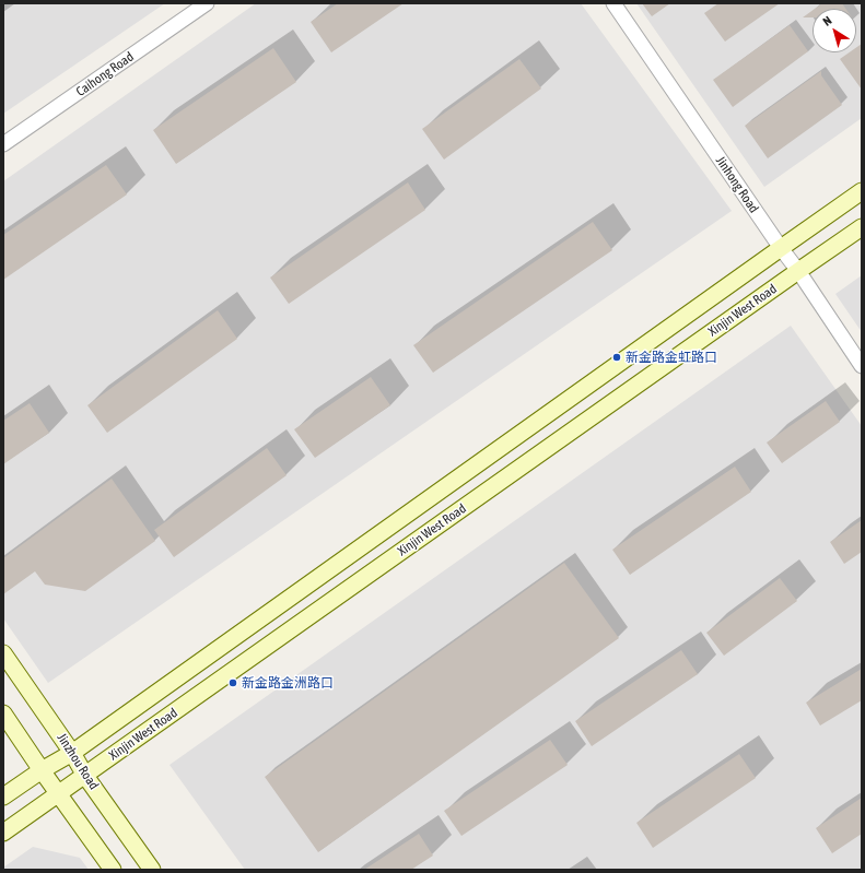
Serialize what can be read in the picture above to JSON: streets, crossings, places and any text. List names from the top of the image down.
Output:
{
  "streets": {
    "main road": ["Xinjin West Road", "Jinzhou Road"],
    "street": ["Caihong Road", "Jinhong Road"]
  },
  "crossings": [
    ["Jinhong Road", "Xinjin West Road"],
    ["Xinjin West Road", "Jinzhou Road"]
  ],
  "places": ["新金路金虹路口", "新金路金洲路口"],
  "north": "top left"
}
